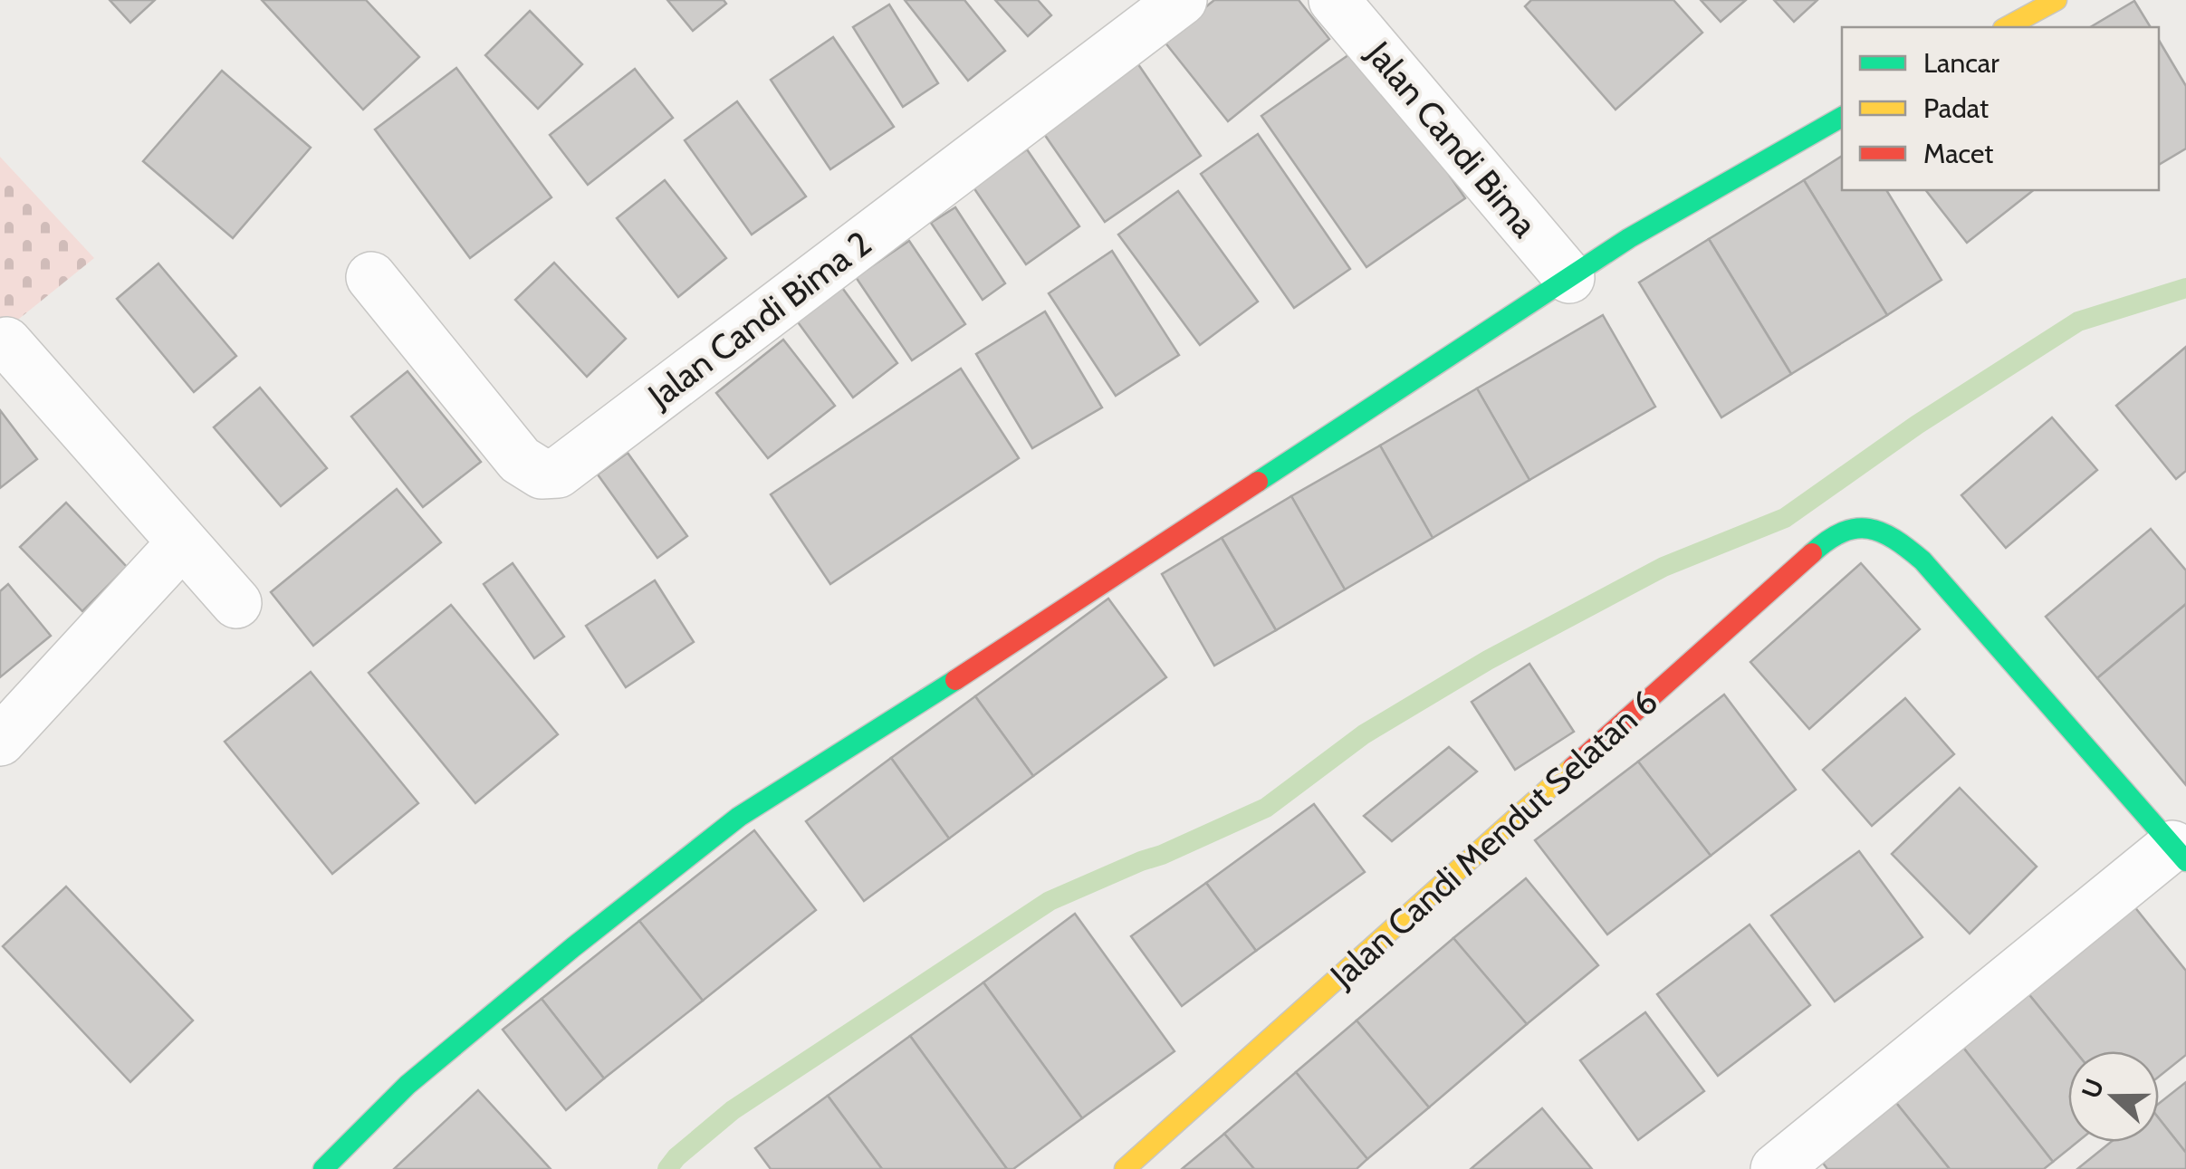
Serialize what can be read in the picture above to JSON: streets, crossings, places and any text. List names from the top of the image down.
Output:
{
  "streets": {
    "street": ["Jalan Candi Bima", "Jalan Candi Bima 2", "Jalan Candi Mendut Selatan 6"]
  },
  "legend": ["Lancar", "Padat", "Macet"],
  "north": "left"
}
